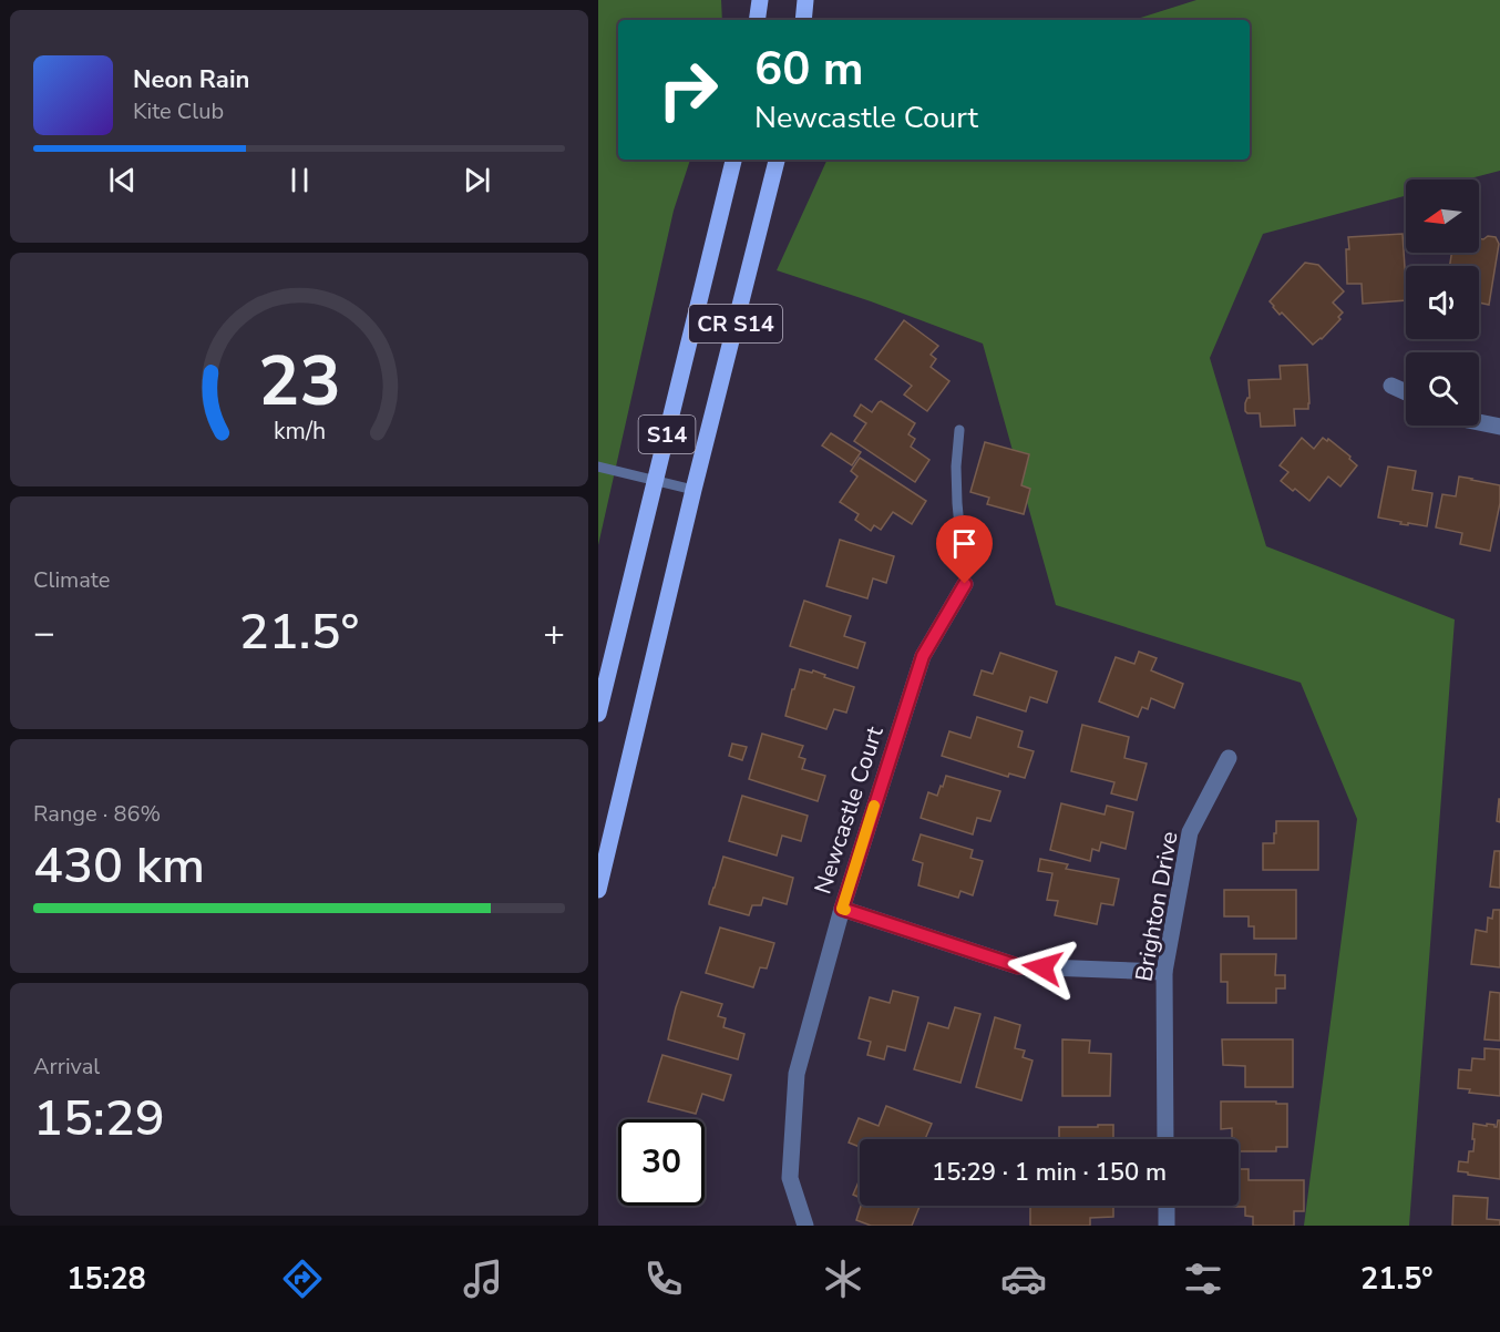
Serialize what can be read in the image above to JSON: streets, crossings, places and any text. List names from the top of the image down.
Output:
{
  "streets": {
    "main road": ["CR S14", "S14"],
    "street": ["Newcastle Court", "Brighton Drive"]
  },
  "north": "left",
  "page": {
    "turn": ["60 m", "Newcastle Court"],
    "song": ["Neon Rain", "Kite Club"],
    "tile": [
      "Climate",
      ["Range · 86%", "430 km"],
      ["Arrival", "15:29"]
    ],
    "heat": ["−", "21.5°", "+"],
    "limit": "30",
    "trip": "15:29 · 1 min · 150 m",
    "tabs": ["15:28", "21.5°"],
    "gauge": ["23", "km/h"]
  }
}
